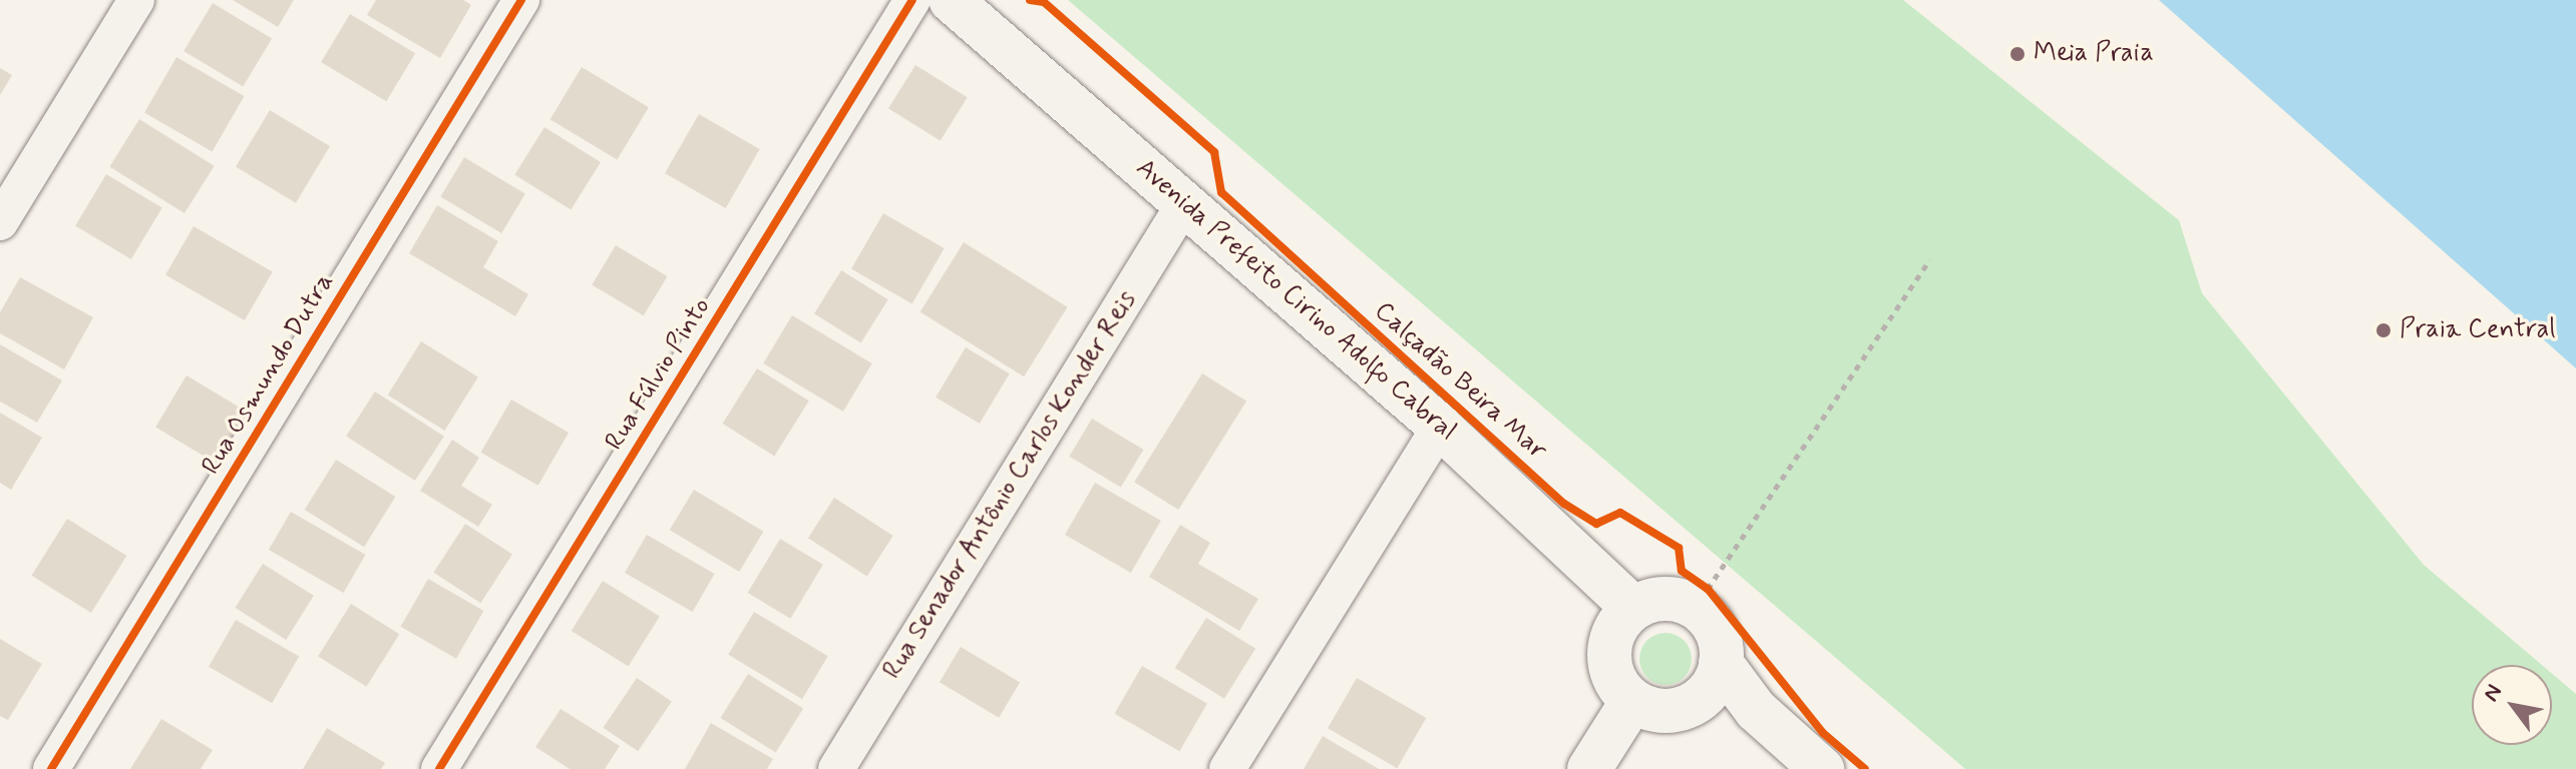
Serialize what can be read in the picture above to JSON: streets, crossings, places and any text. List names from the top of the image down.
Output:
{
  "streets": {
    "main road": ["Avenida Prefeito Cirino Adolfo Cabral"],
    "street": ["Rua Osmundo Dutra", "Rua Fúlvio Pinto", "Rua Senador Antônio Carlos Konder Reis"],
    "cycle path": ["Calçadão Beira Mar"]
  },
  "crossings": [
    ["Avenida Prefeito Cirino Adolfo Cabral", "Rua Senador Antônio Carlos Konder Reis"]
  ],
  "places": ["Meia Praia", "Praia Central"],
  "north": "top left"
}
